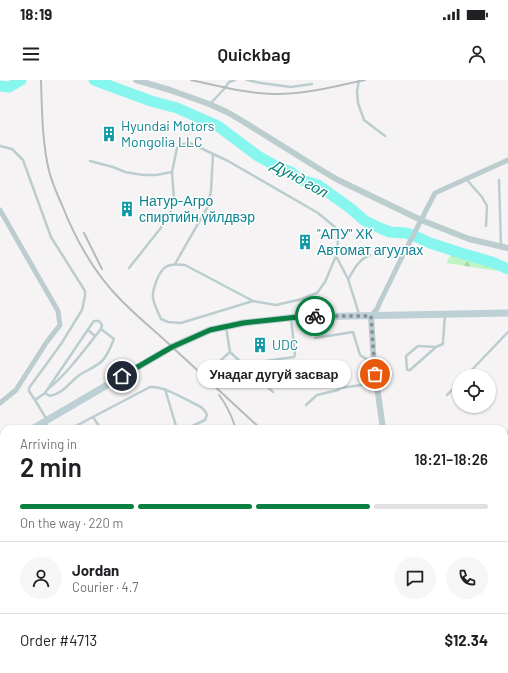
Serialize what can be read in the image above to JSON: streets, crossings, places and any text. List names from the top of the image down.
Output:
{
  "water": ["Дунд гол"],
  "places": {
    "building": [
      "Hyundai Motors Mongolia LLC",
      "Натур-Агро спиртийн үйлдвэр",
      "\"АПУ\" ХК Автомат агуулах",
      "UDC"
    ],
    "other": ["Унадаг дугуй засвар"]
  },
  "page": {
    "status": "18:19",
    "header": "Quickbag",
    "bubble": "Унадаг дугуй засвар",
    "heading": ["2 min", "Arriving in", "18:21–18:26"],
    "panel": [
      "Jordan",
      "Courier · 4.7",
      "Order #4713",
      "$12.34"
    ],
    "bar": "On the way · 220 m"
  }
}
